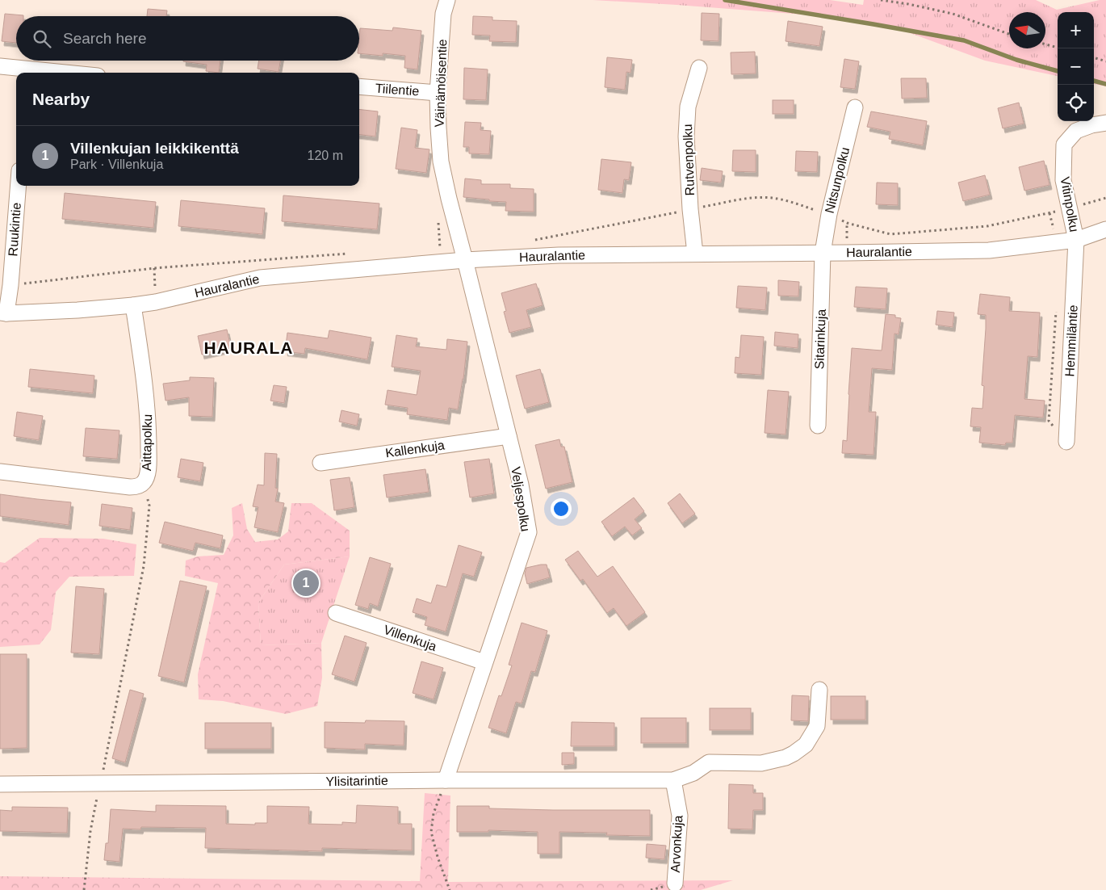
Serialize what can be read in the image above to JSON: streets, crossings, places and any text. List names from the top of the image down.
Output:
{
  "streets": {
    "street": [
      "Väinämöisentie",
      "Tiilentie",
      "Rutvenpolku",
      "Nitsunpolku",
      "Vitinpolku",
      "Ruukintie",
      "Hauralantie",
      "Sitarinkuja",
      "Hemmiläntie",
      "Aittapolku",
      "Kallenkuja",
      "Veljespolku",
      "Villenkuja",
      "Ylisitarintie",
      "Arvonkuja"
    ]
  },
  "crossings": [
    ["Väinämöisentie", "Tiilentie"],
    ["Väinämöisentie", "Hauralantie"],
    ["Väinämöisentie", "Veljespolku"],
    ["Rutvenpolku", "Hauralantie"],
    ["Nitsunpolku", "Hauralantie"],
    ["Nitsunpolku", "Sitarinkuja"],
    ["Vitinpolku", "Hauralantie"],
    ["Vitinpolku", "Hemmiläntie"],
    ["Ruukintie", "Hauralantie"],
    ["Hauralantie", "Sitarinkuja"],
    ["Hauralantie", "Hemmiläntie"],
    ["Hauralantie", "Aittapolku"],
    ["Hauralantie", "Veljespolku"],
    ["Kallenkuja", "Veljespolku"],
    ["Veljespolku", "Villenkuja"],
    ["Veljespolku", "Ylisitarintie"],
    ["Ylisitarintie", "Arvonkuja"]
  ],
  "districts": ["HAURALA"],
  "north": "left",
  "page": {
    "map_buttons": ["+", "−"],
    "search": "Search here",
    "heading": "Nearby",
    "list": [
      {
        "mark": "1",
        "name": "Villenkujan leikkikenttä",
        "note": "Park · Villenkuja",
        "value": "120 m"
      }
    ],
    "pins": "1"
  }
}
